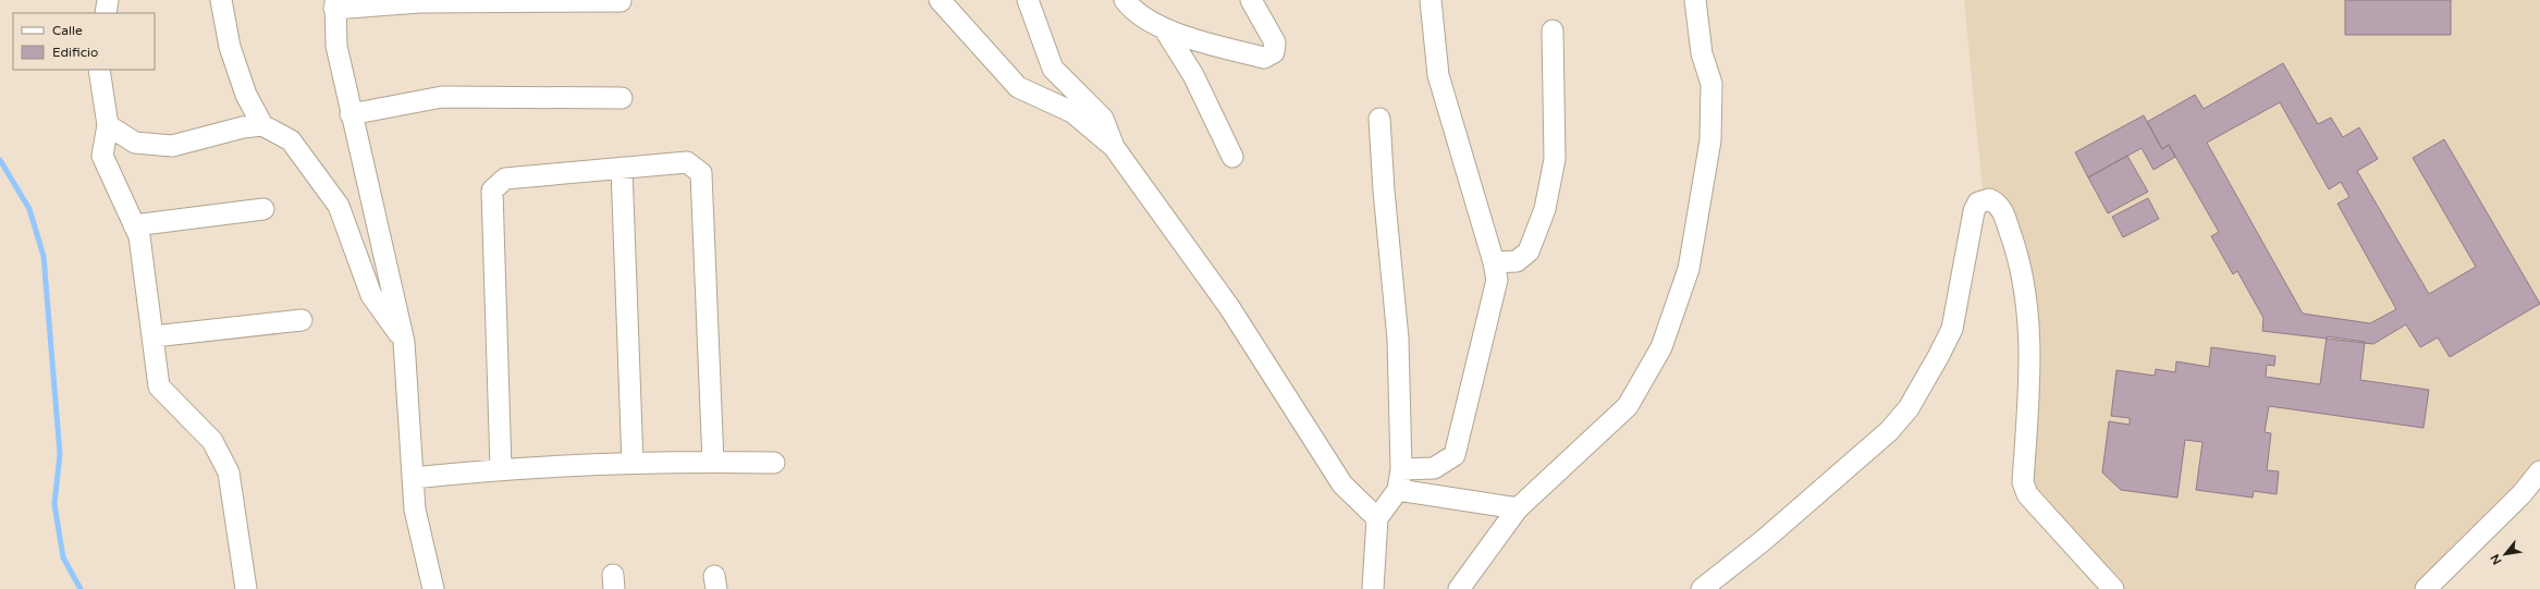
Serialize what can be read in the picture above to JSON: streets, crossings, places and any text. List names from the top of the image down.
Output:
{
  "legend": ["Calle", "Edificio"],
  "north": "bottom left"
}
